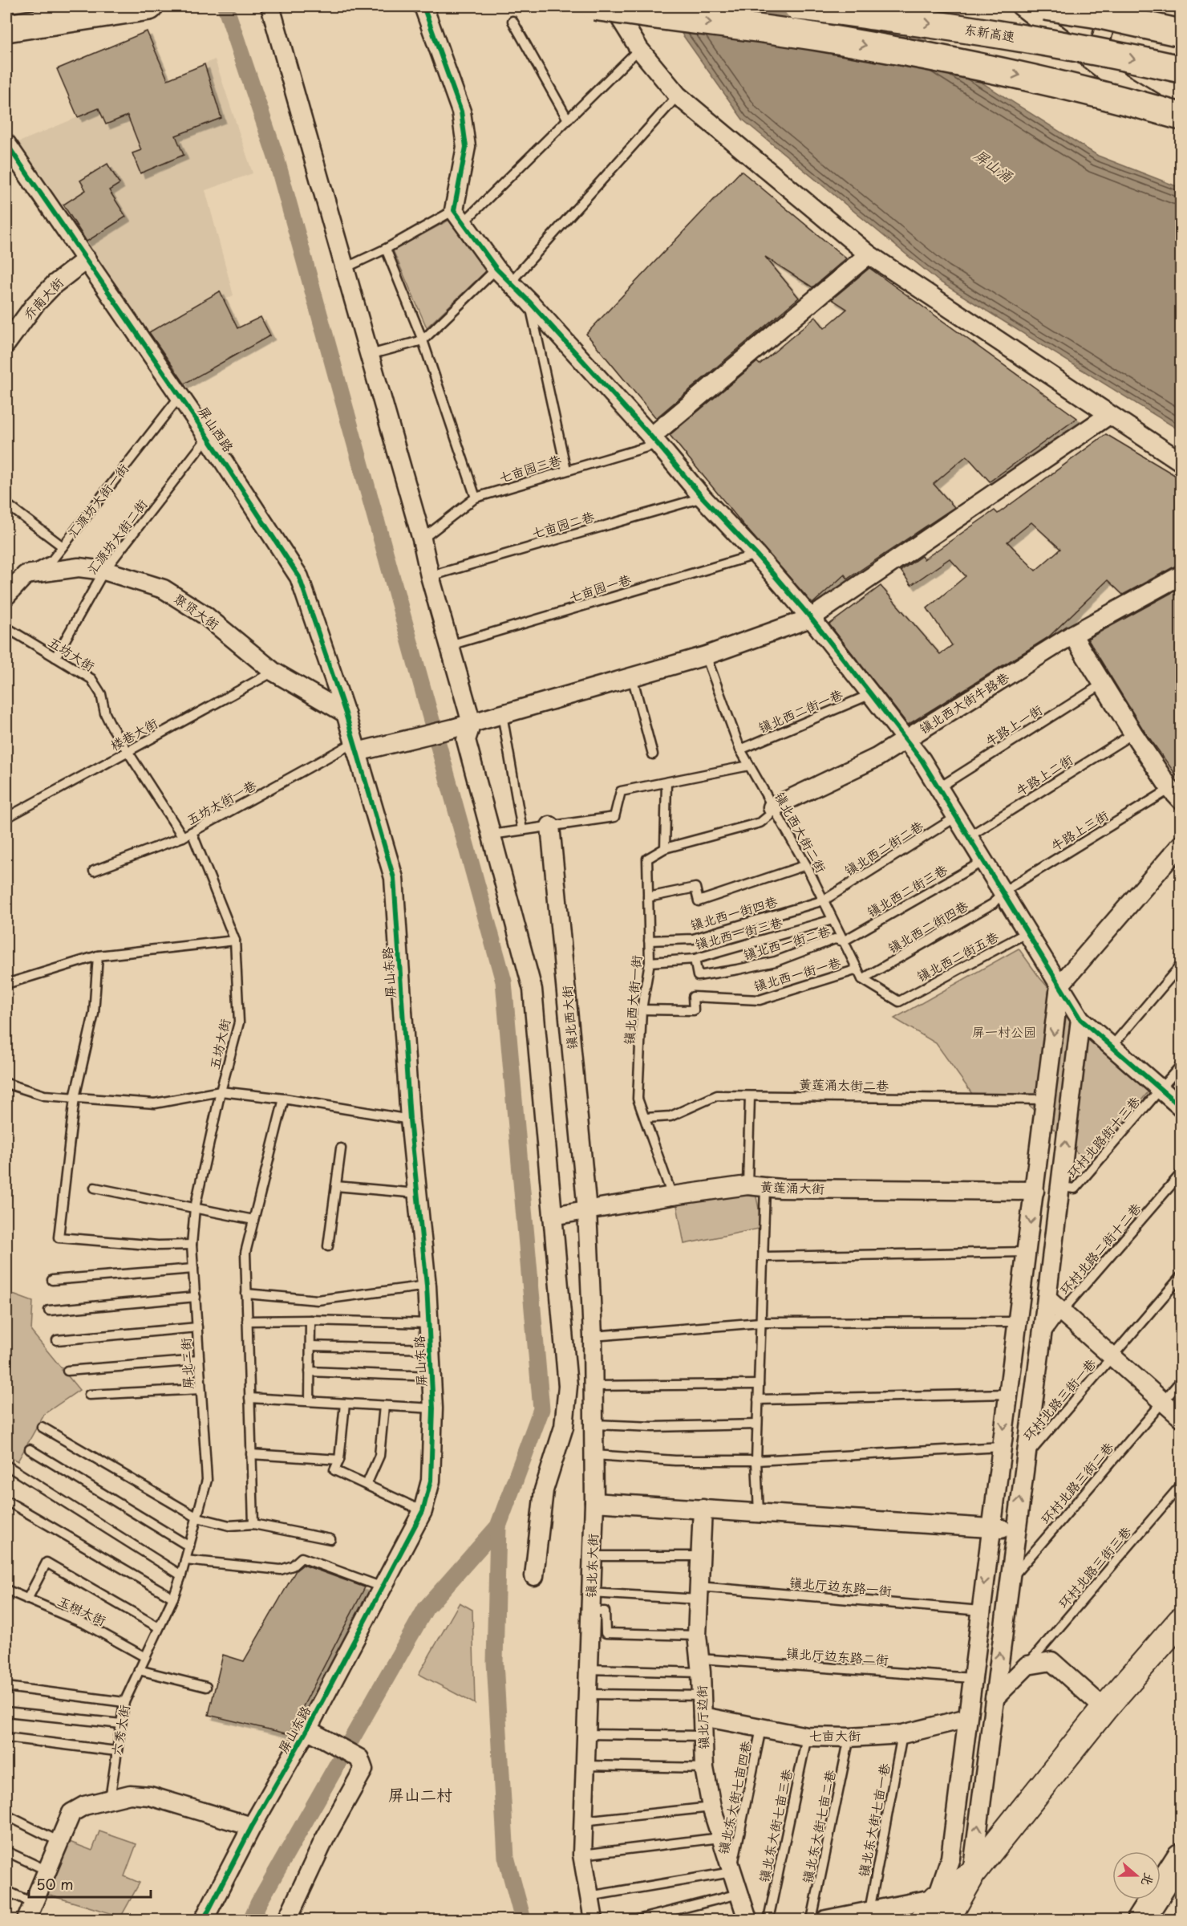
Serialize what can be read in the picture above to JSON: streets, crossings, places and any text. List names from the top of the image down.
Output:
{
  "streets": {
    "highway": ["东新高速"],
    "street": [
      "乔南大街",
      "屏山西路",
      "汇源坊大街一街",
      "聚贤大街",
      "镇北西大街牛路巷",
      "屏山东路",
      "镇北西大街",
      "黄莲涌大街",
      "镇北东大街",
      "镇北厅边街",
      "七亩大街"
    ],
    "lane": [
      "七亩园三巷",
      "七亩园二巷",
      "汇源坊大街二街",
      "七亩园一巷",
      "五坊大街",
      "镇北西二街一巷",
      "牛路上一街",
      "楼巷大街",
      "牛路上二街",
      "五坊大街一巷",
      "牛路上三街",
      "镇北西大街二街",
      "镇北西二街二巷",
      "镇北西二街三巷",
      "镇北西一街四巷",
      "镇北西二街四巷",
      "镇北西一街三巷",
      "镇北西一街二巷",
      "镇北西二街五巷",
      "镇北西一街一巷",
      "镇北西大街一街",
      "黄莲涌大街二巷",
      "环村北路街十三巷",
      "环村北路二街十二巷",
      "屏北二街",
      "环村北路三街一巷",
      "环村北路三街二巷",
      "环村北路三街三巷",
      "镇北厅边东路一街",
      "玉树大街",
      "镇北厅边东路二街",
      "六秀大街",
      "镇北东大街七亩四巷",
      "镇北东大街七亩一巷",
      "镇北东大街七亩三巷",
      "镇北东大街七亩二巷"
    ]
  },
  "crossings": [
    ["乔南大街", "屏山西路"],
    ["屏山西路", "汇源坊大街一街"],
    ["屏山西路", "汇源坊大街二街"],
    ["屏山西路", "聚贤大街"],
    ["屏山西路", "五坊大街一巷"],
    ["屏山西路", "屏山东路"],
    ["汇源坊大街一街", "聚贤大街"],
    ["汇源坊大街二街", "聚贤大街"],
    ["汇源坊大街二街", "五坊大街"],
    ["聚贤大街", "楼巷大街"],
    ["五坊大街", "楼巷大街"],
    ["五坊大街", "五坊大街一巷"],
    ["五坊大街", "屏北二街"],
    ["镇北西大街牛路巷", "镇北西大街二街"],
    ["镇北西大街牛路巷", "镇北西大街一街"],
    ["镇北西二街一巷", "镇北西大街二街"],
    ["五坊大街一巷", "屏山东路"],
    ["牛路上三街", "镇北西二街四巷"],
    ["镇北西大街二街", "镇北西二街二巷"],
    ["镇北西大街二街", "镇北西二街三巷"],
    ["镇北西大街二街", "镇北西一街四巷"],
    ["镇北西大街二街", "镇北西二街四巷"],
    ["镇北西大街二街", "镇北西一街三巷"],
    ["镇北西大街二街", "镇北西一街二巷"],
    ["镇北西大街二街", "镇北西二街五巷"],
    ["镇北西大街二街", "镇北西一街一巷"],
    ["镇北西二街二巷", "镇北西一街四巷"],
    ["镇北西二街三巷", "镇北西一街二巷"],
    ["镇北西一街四巷", "镇北西大街一街"],
    ["镇北西二街四巷", "镇北西二街五巷"],
    ["镇北西一街三巷", "镇北西一街二巷"],
    ["镇北西一街三巷", "镇北西大街一街"],
    ["镇北西一街一巷", "镇北西大街一街"],
    ["镇北西大街一街", "黄莲涌大街二巷"],
    ["镇北西大街一街", "黄莲涌大街"],
    ["镇北西大街", "黄莲涌大街"],
    ["镇北西大街", "镇北东大街"],
    ["黄莲涌大街", "镇北东大街"],
    ["屏北二街", "六秀大街"],
    ["镇北东大街", "镇北厅边东路一街"],
    ["镇北东大街", "镇北厅边东路二街"],
    ["镇北厅边东路一街", "镇北厅边街"],
    ["玉树大街", "六秀大街"],
    ["镇北厅边东路二街", "镇北厅边街"],
    ["镇北厅边街", "七亩大街"],
    ["镇北厅边街", "镇北东大街七亩四巷"],
    ["七亩大街", "镇北东大街七亩四巷"],
    ["七亩大街", "镇北东大街七亩一巷"],
    ["七亩大街", "镇北东大街七亩三巷"],
    ["七亩大街", "镇北东大街七亩二巷"]
  ],
  "districts": ["屏山二村"],
  "water": ["屏山涌"],
  "parks": ["屏一村公园"],
  "scale_bar": "50 m",
  "north": "right"
}
